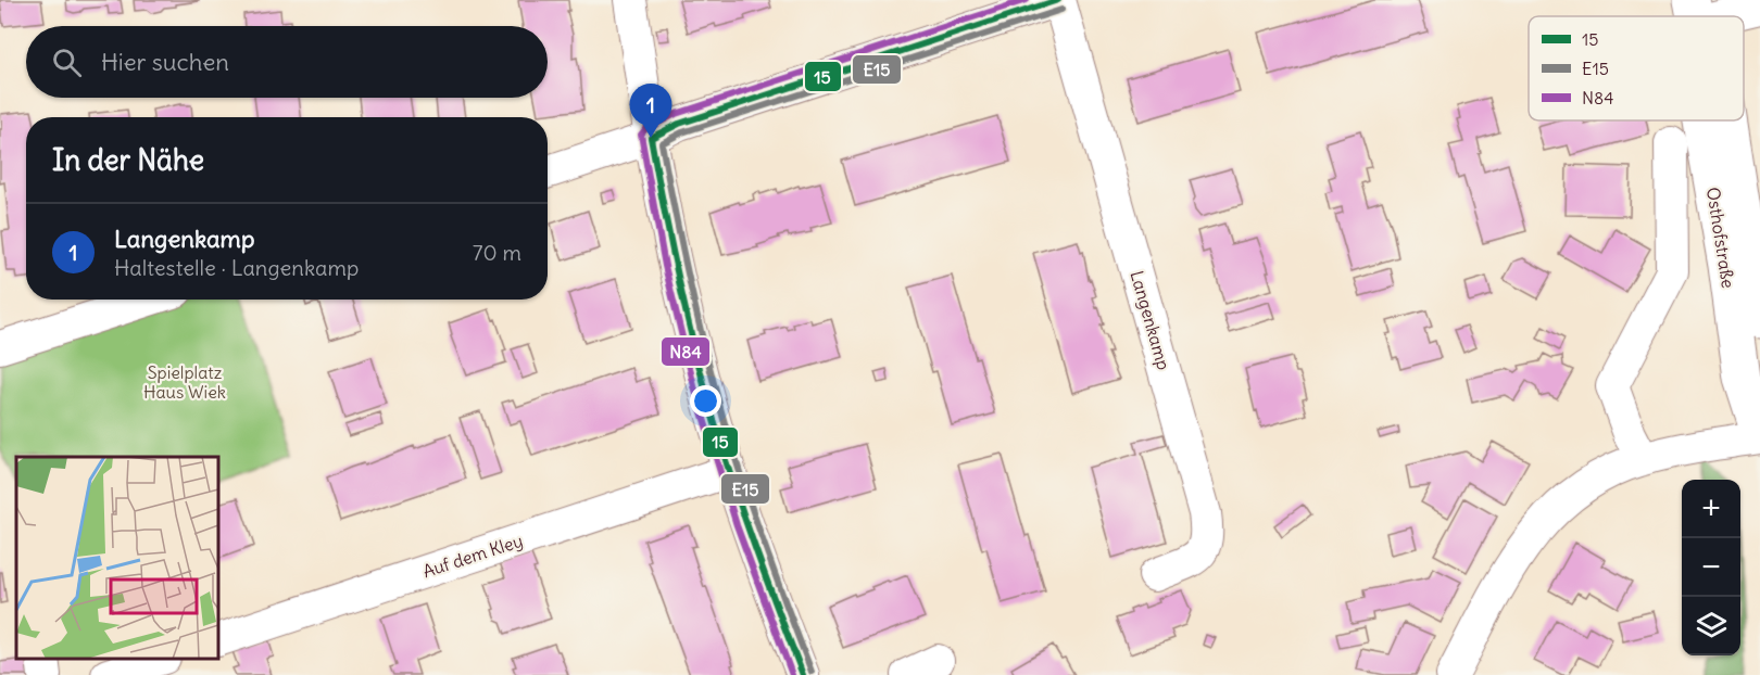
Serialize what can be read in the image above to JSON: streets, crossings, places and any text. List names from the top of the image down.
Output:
{
  "streets": {
    "street": ["Osthofstraße", "Langenkamp", "Auf dem Kley"]
  },
  "parks": ["Spielplatz Haus Wiek"],
  "lines": ["transit line 15", "transit line N84", "transit line E15"],
  "legend": ["15", "E15", "N84"],
  "page": {
    "search": "Hier suchen",
    "pins": "1",
    "heading": "In der Nähe",
    "list": [
      {
        "mark": "1",
        "name": "Langenkamp",
        "note": "Haltestelle · Langenkamp",
        "value": "70 m"
      }
    ],
    "map_buttons": ["+", "−"]
  }
}
